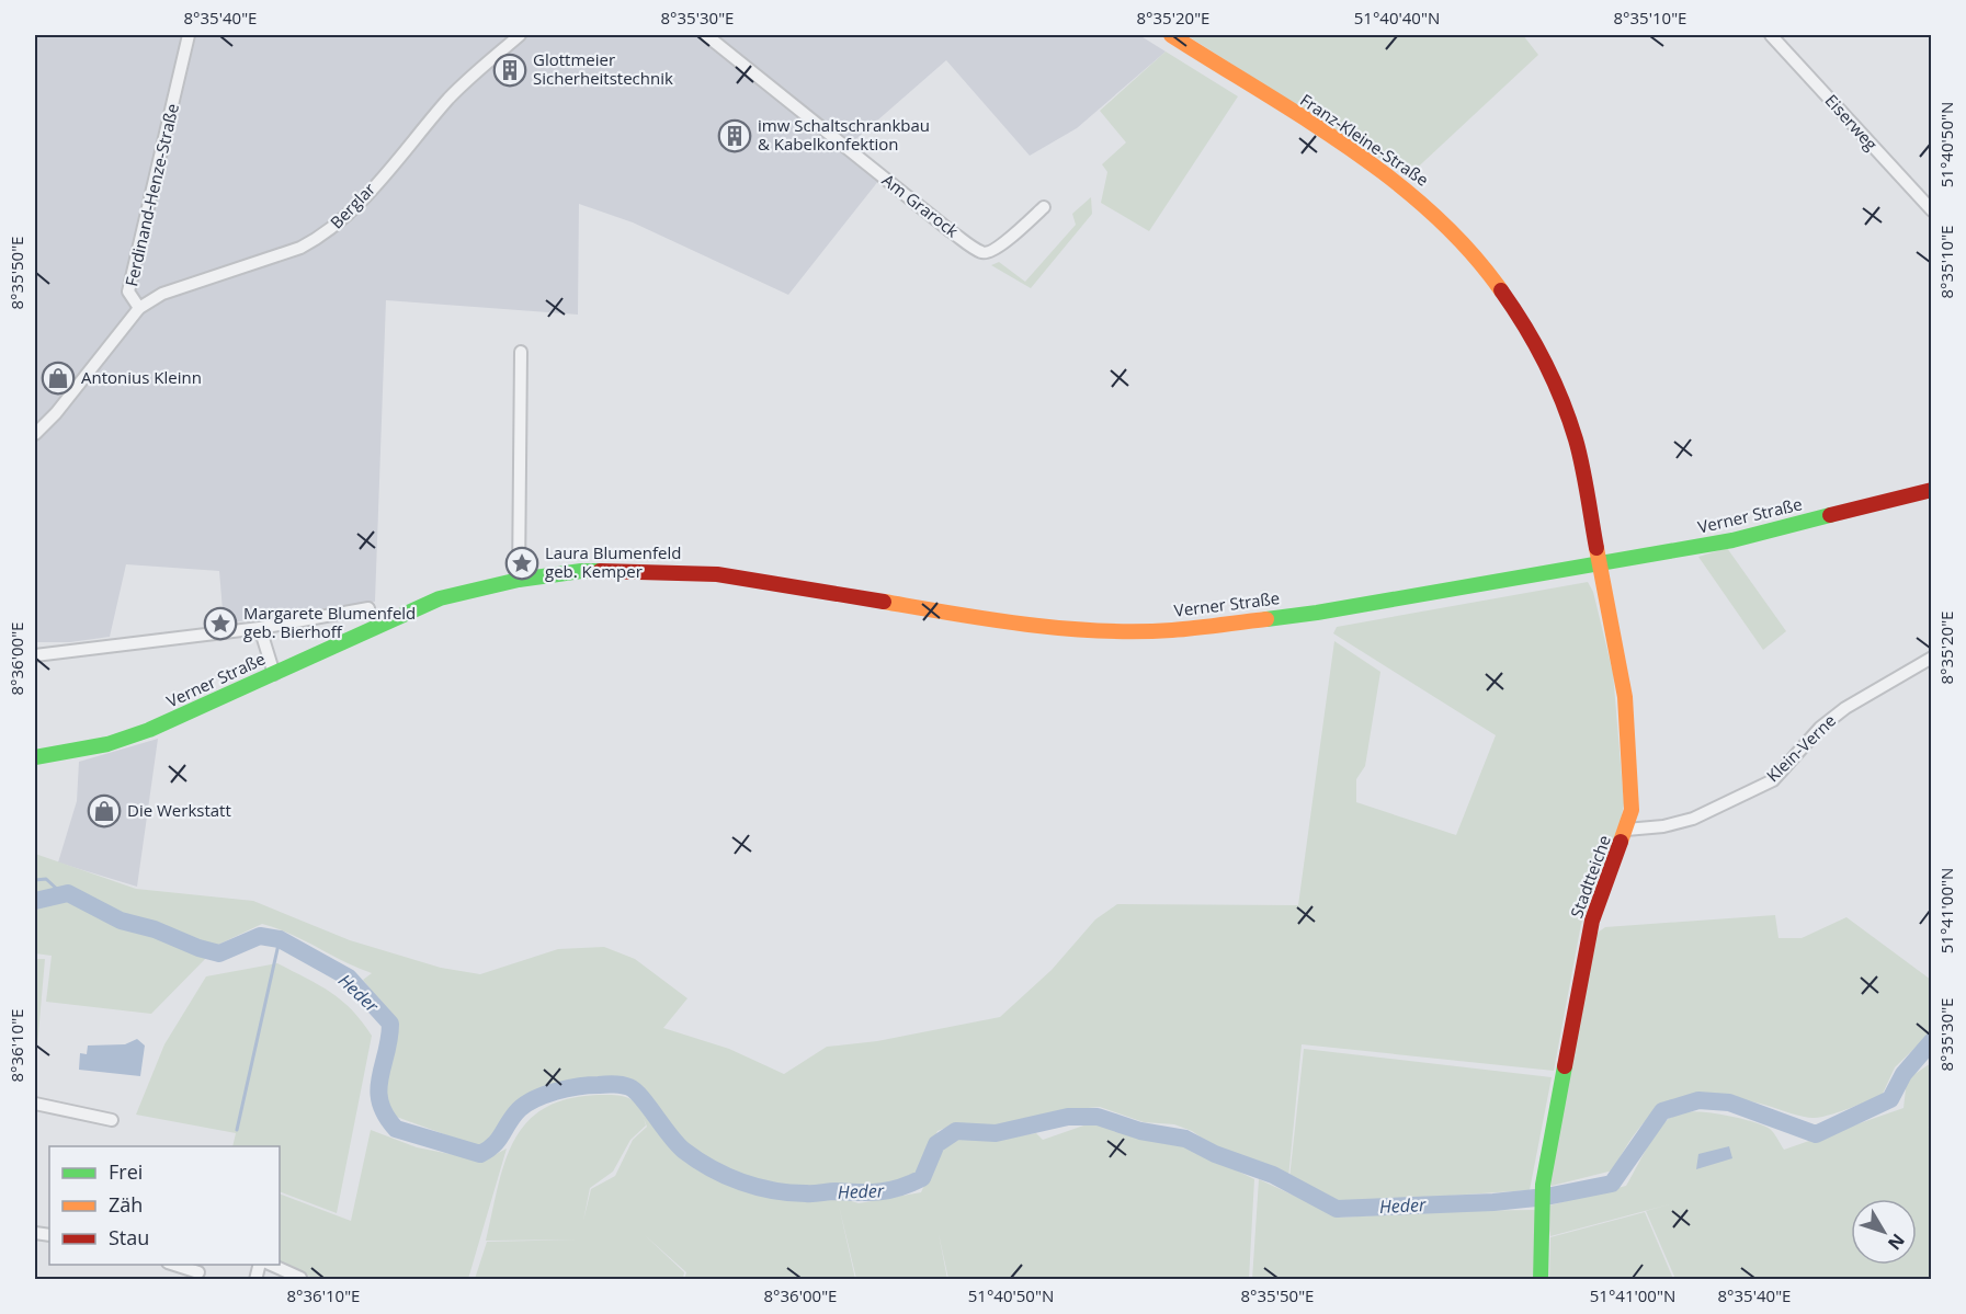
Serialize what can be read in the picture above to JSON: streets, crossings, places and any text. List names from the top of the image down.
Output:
{
  "streets": {
    "main road": ["Franz-Kleine-Straße", "Verner Straße", "Stadtteiche"],
    "street": [
      "Eiserweg",
      "Ferdinand-Henze-Straße",
      "Berglar",
      "Am Grarock",
      "Klein-Verne"
    ]
  },
  "crossings": [
    ["Franz-Kleine-Straße", "Verner Straße"],
    ["Franz-Kleine-Straße", "Stadtteiche"],
    ["Ferdinand-Henze-Straße", "Berglar"],
    ["Verner Straße", "Stadtteiche"],
    ["Klein-Verne", "Stadtteiche"]
  ],
  "water": ["Heder"],
  "places": {
    "building": ["Glottmeier Sicherheitstechnik", "imw Schaltschrankbau & Kabelkonfektion"],
    "shop": ["Antonius Kleinn", "Die Werkstatt"],
    "place": ["Laura Blumenfeld geb. Kemper", "Margarete Blumenfeld geb. Bierhoff"]
  },
  "legend": ["Frei", "Zäh", "Stau"],
  "north": "bottom right",
  "coordinates": [
    "8°35'40\"E",
    "8°35'30\"E",
    "8°35'20\"E",
    "51°40'40\"N",
    "8°35'10\"E",
    "51°40'50\"N",
    "8°35'50\"E",
    "8°36'00\"E",
    "51°41'00\"N",
    "8°36'10\"E"
  ]
}
